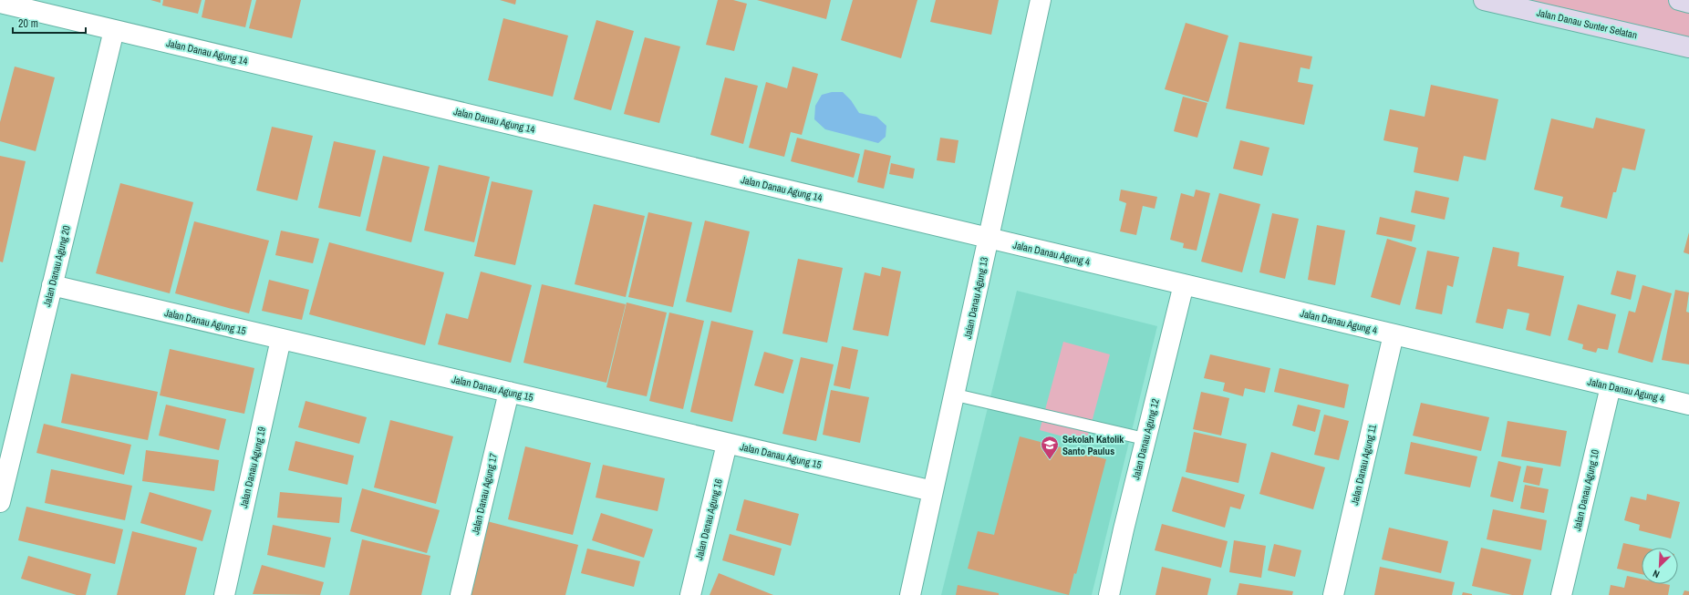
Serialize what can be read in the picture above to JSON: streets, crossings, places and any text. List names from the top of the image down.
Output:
{
  "streets": {
    "street": [
      "Jalan Danau Sunter Selatan",
      "Jalan Danau Agung 14",
      "Jalan Danau Agung 4",
      "Jalan Danau Agung 20",
      "Jalan Danau Agung 13",
      "Jalan Danau Agung 15",
      "Jalan Danau Agung 12",
      "Jalan Danau Agung 11",
      "Jalan Danau Agung 19",
      "Jalan Danau Agung 10",
      "Jalan Danau Agung 17",
      "Jalan Danau Agung 16"
    ]
  },
  "crossings": [
    ["Jalan Danau Agung 14", "Jalan Danau Agung 4"],
    ["Jalan Danau Agung 14", "Jalan Danau Agung 20"],
    ["Jalan Danau Agung 14", "Jalan Danau Agung 13"],
    ["Jalan Danau Agung 4", "Jalan Danau Agung 13"],
    ["Jalan Danau Agung 4", "Jalan Danau Agung 12"],
    ["Jalan Danau Agung 4", "Jalan Danau Agung 11"],
    ["Jalan Danau Agung 4", "Jalan Danau Agung 10"],
    ["Jalan Danau Agung 20", "Jalan Danau Agung 15"],
    ["Jalan Danau Agung 13", "Jalan Danau Agung 15"],
    ["Jalan Danau Agung 15", "Jalan Danau Agung 19"],
    ["Jalan Danau Agung 15", "Jalan Danau Agung 17"],
    ["Jalan Danau Agung 15", "Jalan Danau Agung 16"]
  ],
  "places": {
    "school or university": ["Sekolah Katolik Santo Paulus"]
  },
  "scale_bar": "20 m",
  "north": "bottom left"
}
